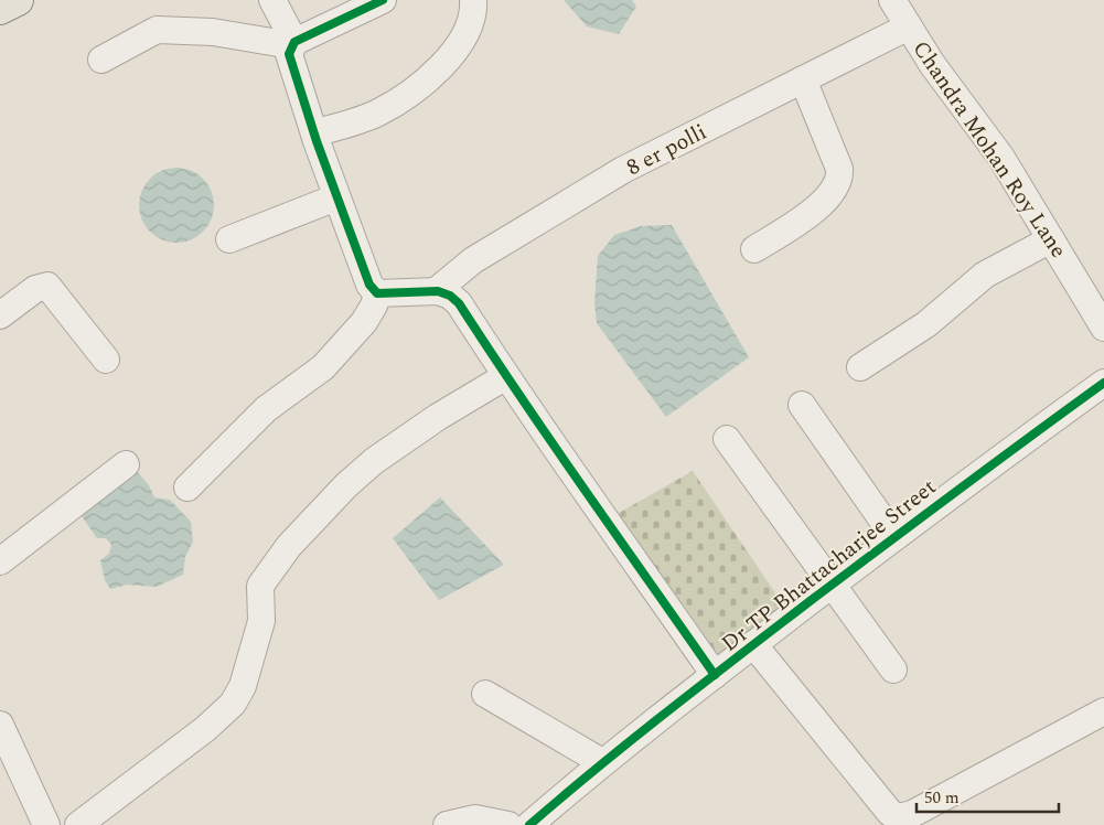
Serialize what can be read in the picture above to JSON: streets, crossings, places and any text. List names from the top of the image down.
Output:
{
  "streets": {
    "street": ["8 er polli", "Chandra Mohan Roy Lane", "Dr TP Bhattacharjee Street"]
  },
  "crossings": [
    ["8 er polli", "Chandra Mohan Roy Lane"]
  ],
  "scale_bar": "50 m"
}
